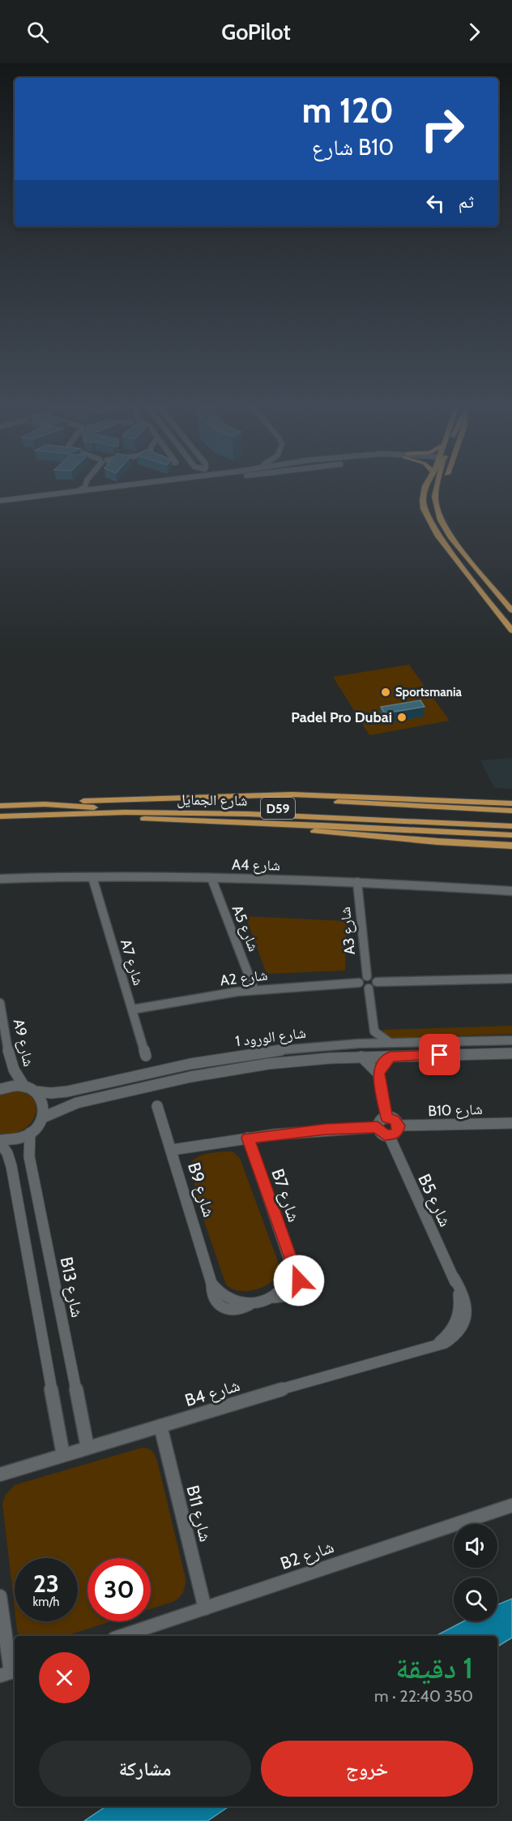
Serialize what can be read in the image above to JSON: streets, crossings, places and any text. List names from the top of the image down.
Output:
{
  "streets": {
    "main road": ["شارع الجمايل", "D59"],
    "street": [
      "A4 شارع",
      "A5 شارع",
      "A3 شارع",
      "A7 شارع",
      "A2 شارع",
      "شارع الورود 1",
      "A9 شارع",
      "B10 شارع",
      "B9 شارع",
      "B7 شارع",
      "B5 شارع",
      "B13 شارع",
      "B4 شارع",
      "B11 شارع",
      "B2 شارع"
    ]
  },
  "crossings": [
    ["A4 شارع", "A5 شارع"],
    ["A4 شارع", "A3 شارع"],
    ["A4 شارع", "A7 شارع"],
    ["A5 شارع", "A2 شارع"],
    ["A3 شارع", "A2 شارع"],
    ["A7 شارع", "A2 شارع"],
    ["شارع الورود 1", "A9 شارع"],
    ["شارع الورود 1", "B13 شارع"],
    ["B10 شارع", "B5 شارع"],
    ["B9 شارع", "B7 شارع"],
    ["B5 شارع", "B4 شارع"],
    ["B13 شارع", "B4 شارع"],
    ["B4 شارع", "B11 شارع"],
    ["B11 شارع", "B2 شارع"]
  ],
  "places": ["Sportsmania", "Padel Pro Dubai"],
  "page": {
    "header": "GoPilot",
    "turn": ["120 m", "B10 شارع"],
    "then": "ثم",
    "speed": "23 km/h",
    "limit": "30",
    "heading": ["1 دقيقة", "350 m · 22:40"],
    "buttons": ["خروج", "مشاركة"]
  }
}
